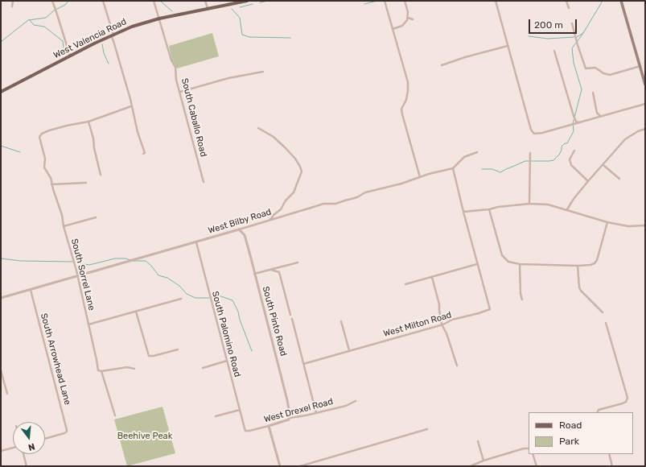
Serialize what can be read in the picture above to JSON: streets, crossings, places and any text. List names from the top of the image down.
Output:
{
  "streets": {
    "main road": ["West Valencia Road"],
    "street": [
      "South Caballo Road",
      "West Bilby Road",
      "South Sorrel Lane",
      "South Pinto Road",
      "West Milton Road",
      "South Palomino Road",
      "South Arrowhead Lane",
      "West Drexel Road"
    ]
  },
  "crossings": [
    ["West Valencia Road", "South Caballo Road"],
    ["West Bilby Road", "South Sorrel Lane"],
    ["West Bilby Road", "South Pinto Road"],
    ["West Bilby Road", "South Palomino Road"],
    ["West Bilby Road", "South Arrowhead Lane"],
    ["South Pinto Road", "West Drexel Road"],
    ["South Palomino Road", "West Drexel Road"]
  ],
  "parks": ["Beehive Peak"],
  "legend": ["Road", "Park"],
  "scale_bar": "200 m",
  "north": "bottom"
}
